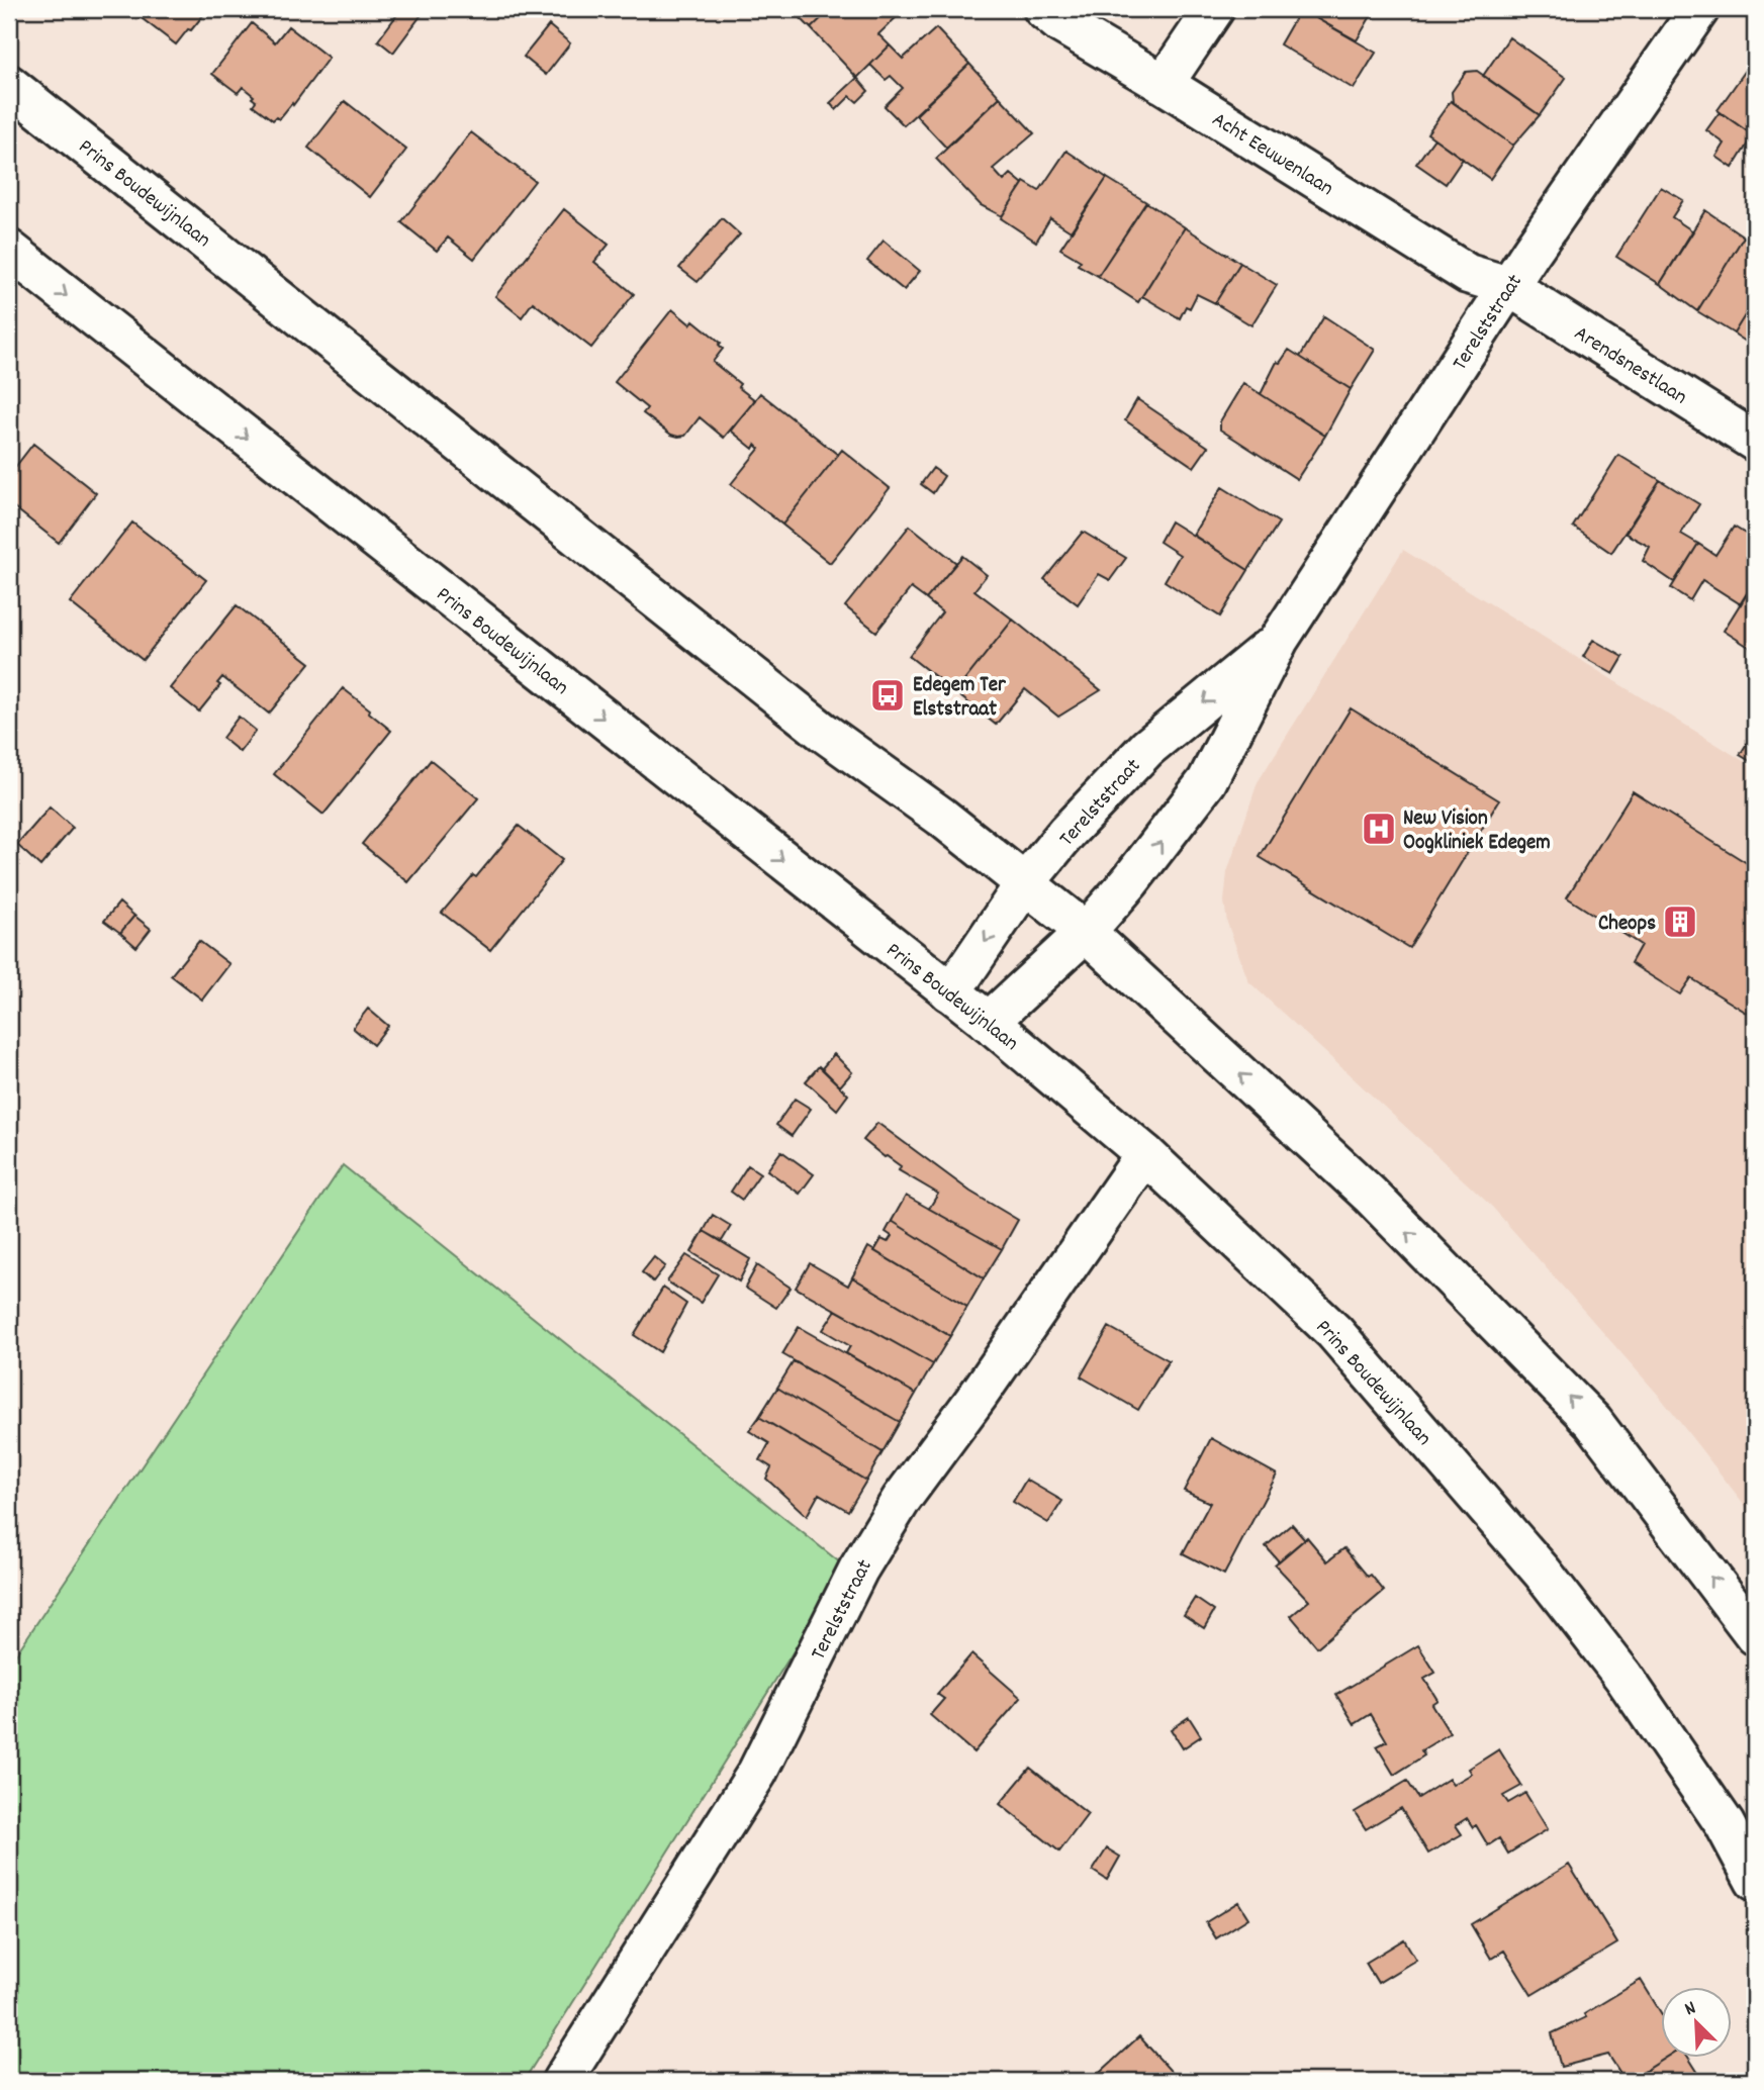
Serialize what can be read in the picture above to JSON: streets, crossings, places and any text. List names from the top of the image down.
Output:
{
  "streets": {
    "main road": [
      "Acht Eeuwenlaan",
      "Prins Boudewijnlaan",
      "Terelststraat",
      "Arendsnestlaan"
    ]
  },
  "crossings": [
    ["Acht Eeuwenlaan", "Terelststraat"],
    ["Acht Eeuwenlaan", "Arendsnestlaan"],
    ["Prins Boudewijnlaan", "Terelststraat"],
    ["Terelststraat", "Arendsnestlaan"]
  ],
  "places": {
    "bus stop": ["Edegem Ter Elststraat"],
    "hospital": ["New Vision Oogkliniek Edegem"],
    "building": ["Cheops"]
  },
  "north": "top left"
}
